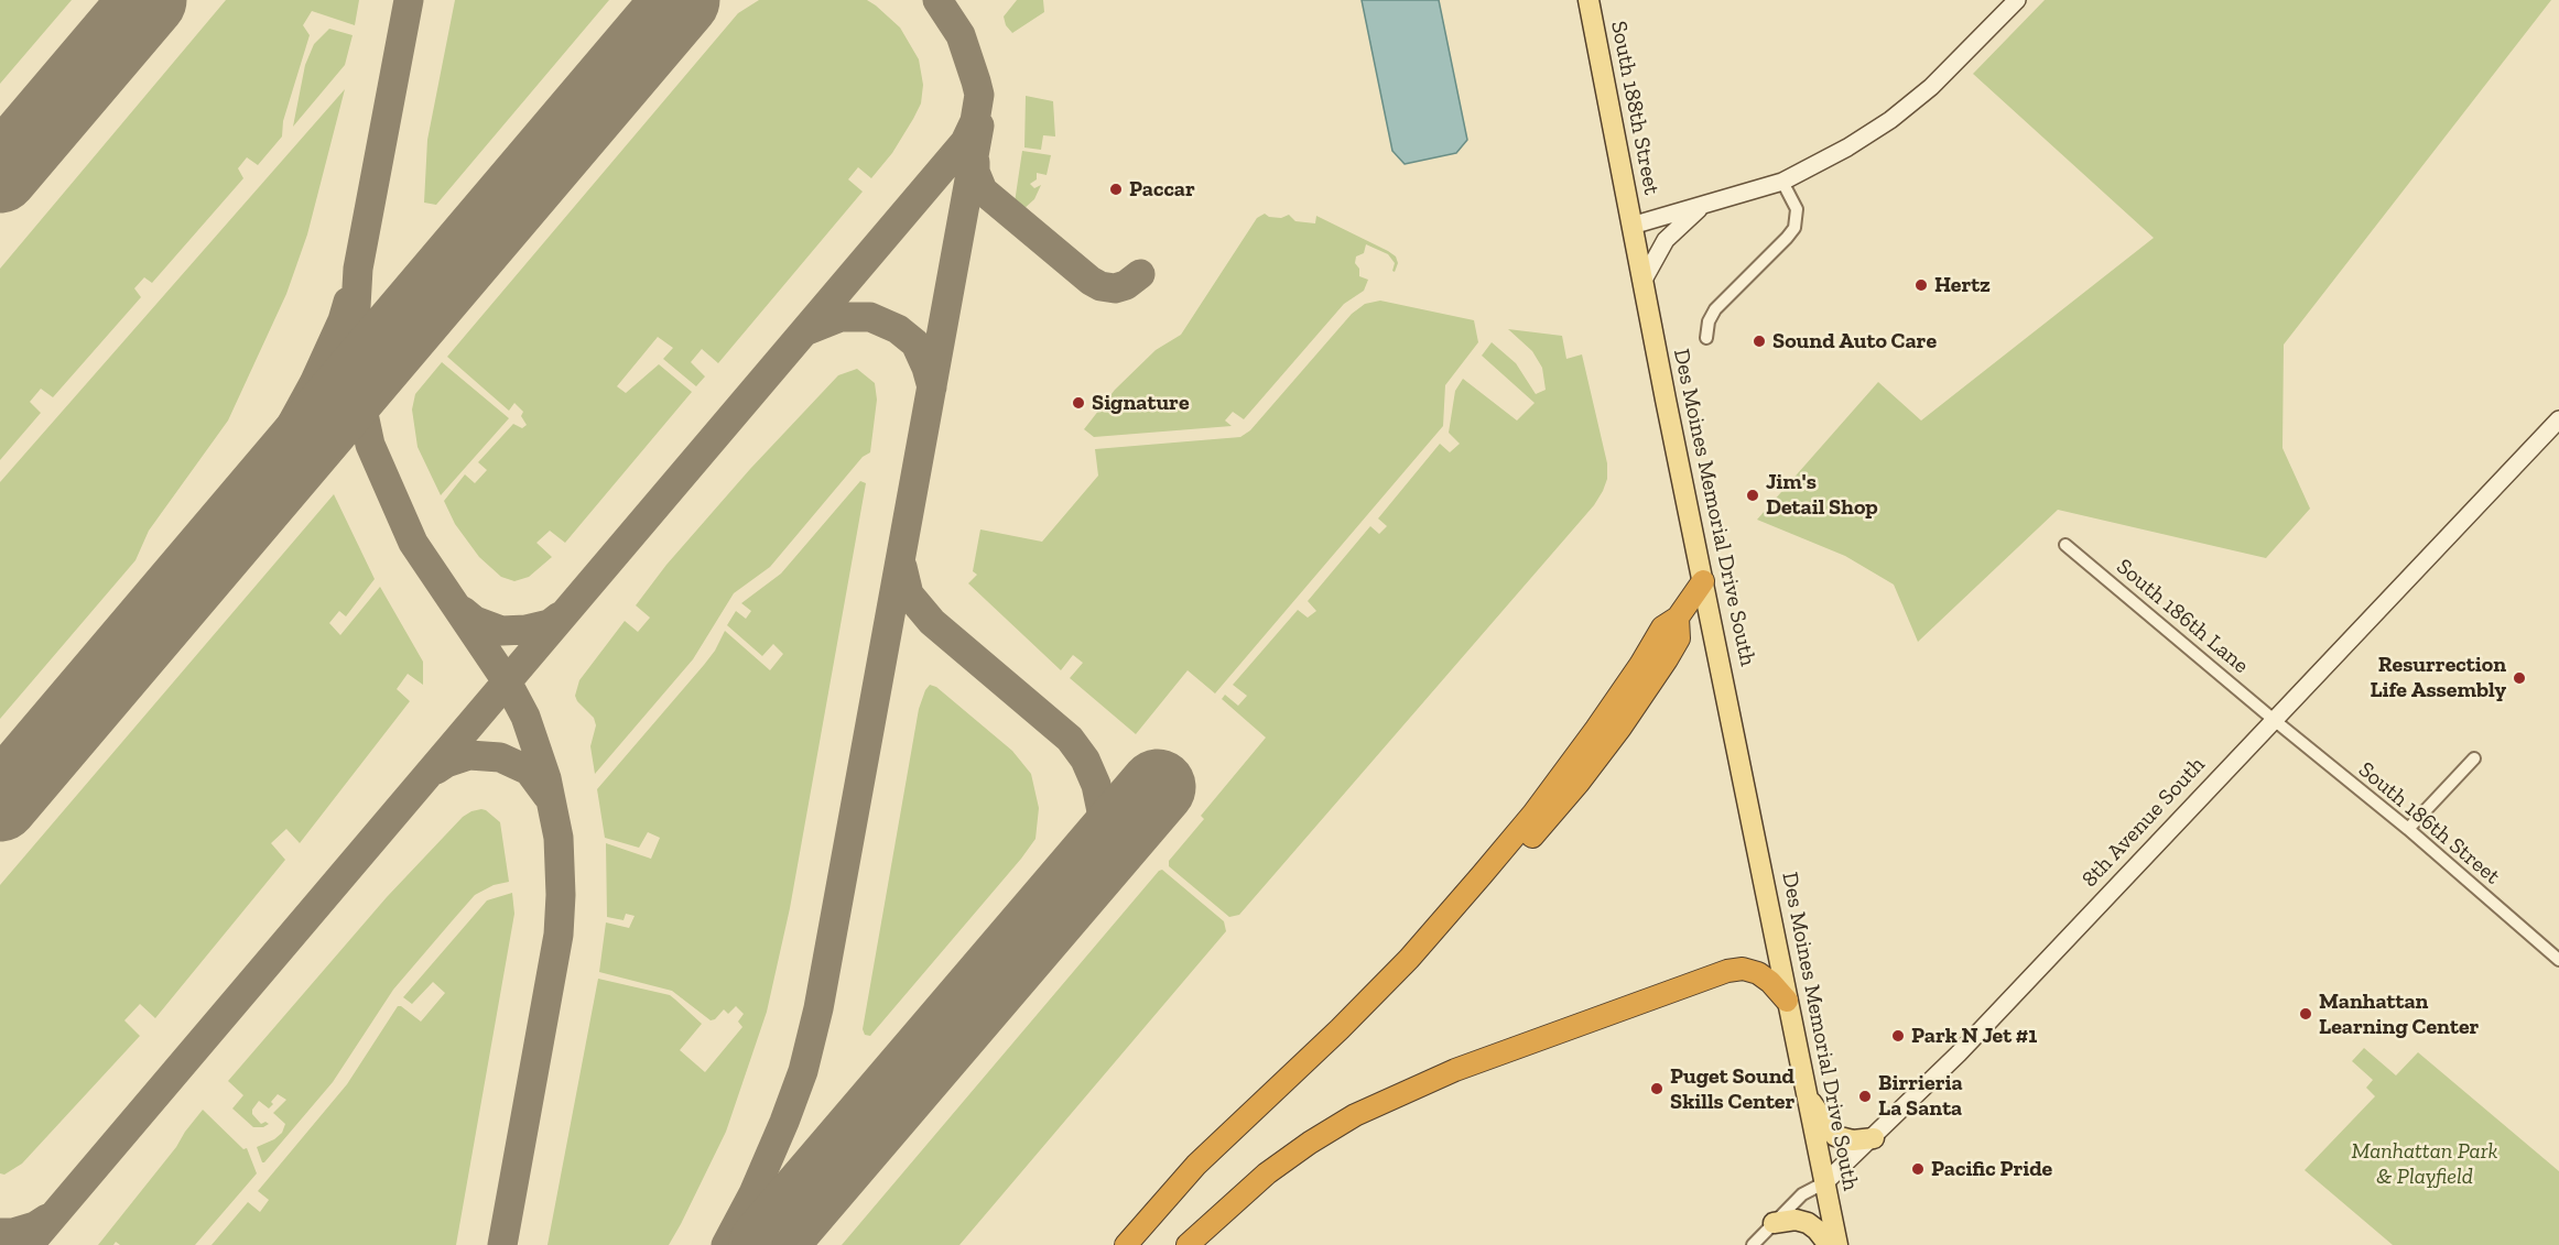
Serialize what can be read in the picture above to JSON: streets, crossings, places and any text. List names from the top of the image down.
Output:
{
  "streets": {
    "main road": ["South 188th Street", "Des Moines Memorial Drive South"],
    "street": ["South 186th Lane", "8th Avenue South", "South 186th Street"]
  },
  "crossings": [
    ["South 188th Street", "Des Moines Memorial Drive South"],
    ["Des Moines Memorial Drive South", "8th Avenue South"],
    ["South 186th Lane", "8th Avenue South"],
    ["South 186th Lane", "South 186th Street"],
    ["8th Avenue South", "South 186th Street"]
  ],
  "parks": ["Manhattan Park & Playfield"],
  "places": [
    "Paccar",
    "Hertz",
    "Sound Auto Care",
    "Signature",
    "Jim's Detail Shop",
    "Resurrection Life Assembly",
    "Manhattan Learning Center",
    "Park N Jet #1",
    "Puget Sound Skills Center",
    "Birrieria La Santa",
    "Pacific Pride"
  ]
}
